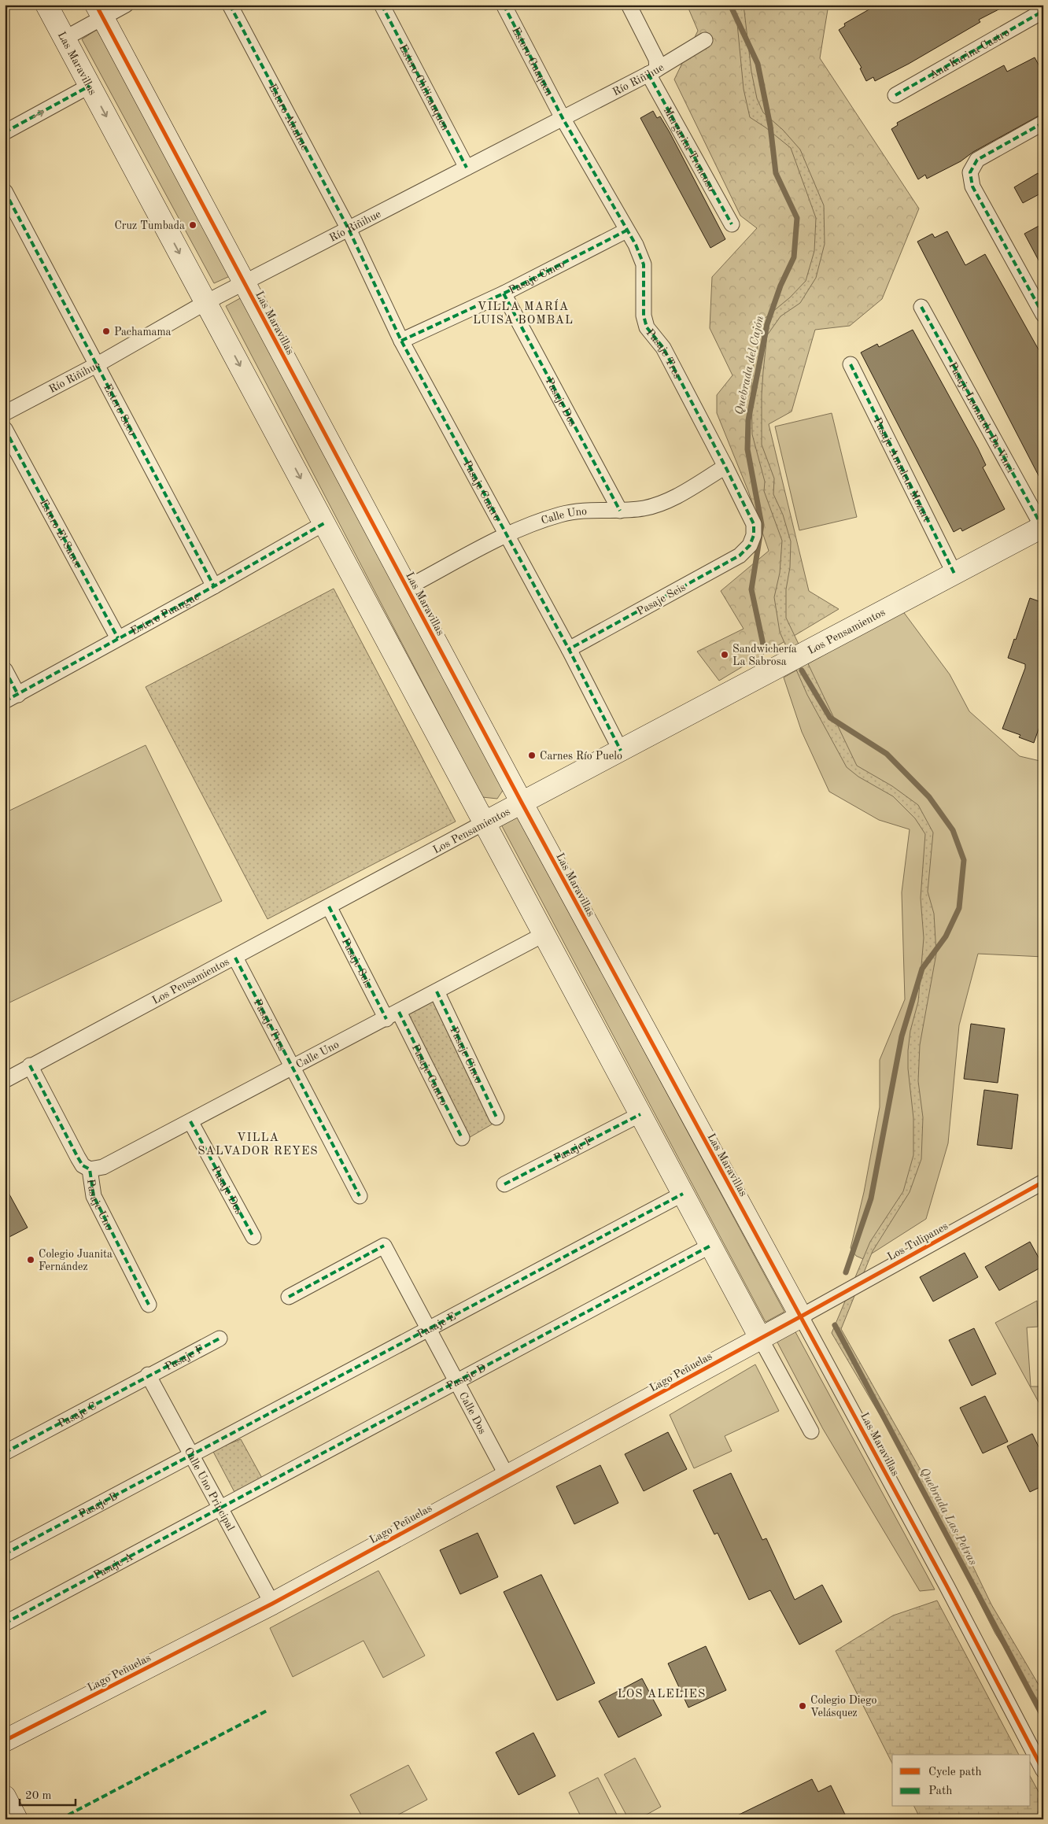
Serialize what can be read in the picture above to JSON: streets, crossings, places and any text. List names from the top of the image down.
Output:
{
  "streets": {
    "street": [
      "Ana Karina Castro",
      "Estero Guaquen",
      "Las Maravillas",
      "Río Riñihue",
      "Estero Chilicauquen",
      "Estero Alcahue",
      "Margarita Troncoso",
      "Pasaje Cinco",
      "Pasaje Tres",
      "Pasaje Dos",
      "Estero Seco",
      "Pasaje Leonardo Da Vinci",
      "Pasaje Amadeus Mozart",
      "Pasaje Cuatro",
      "Calle Uno",
      "Estero El Sauce",
      "Pasaje Seis",
      "Estero Puangue",
      "Los Pensamientos",
      "Pasaje F",
      "Pasaje Uno",
      "Los Tulipanes",
      "Pasaje E",
      "Lago Peñuelas",
      "Pasaje D",
      "Calle Dos",
      "Pasaje C",
      "Calle Uno Principal",
      "Pasaje B",
      "Pasaje A"
    ]
  },
  "crossings": [
    ["Estero Guaquen", "Río Riñihue"],
    ["Estero Guaquen", "Pasaje Tres"],
    ["Las Maravillas", "Río Riñihue"],
    ["Las Maravillas", "Calle Uno"],
    ["Las Maravillas", "Estero Puangue"],
    ["Las Maravillas", "Los Pensamientos"],
    ["Las Maravillas", "Pasaje F"],
    ["Las Maravillas", "Los Tulipanes"],
    ["Las Maravillas", "Pasaje E"],
    ["Las Maravillas", "Lago Peñuelas"],
    ["Las Maravillas", "Pasaje D"],
    ["Río Riñihue", "Estero Chilicauquen"],
    ["Río Riñihue", "Estero Alcahue"],
    ["Río Riñihue", "Margarita Troncoso"],
    ["Río Riñihue", "Pasaje Tres"],
    ["Río Riñihue", "Estero Seco"],
    ["Río Riñihue", "Pasaje Cuatro"],
    ["Estero Alcahue", "Pasaje Cuatro"],
    ["Pasaje Cinco", "Pasaje Tres"],
    ["Pasaje Cinco", "Pasaje Dos"],
    ["Pasaje Cinco", "Pasaje Cuatro"],
    ["Pasaje Cinco", "Calle Uno"],
    ["Pasaje Tres", "Calle Uno"],
    ["Pasaje Tres", "Pasaje Seis"],
    ["Pasaje Tres", "Los Pensamientos"],
    ["Pasaje Dos", "Calle Uno"],
    ["Estero Seco", "Estero Puangue"],
    ["Pasaje Leonardo Da Vinci", "Los Pensamientos"],
    ["Pasaje Amadeus Mozart", "Los Pensamientos"],
    ["Pasaje Cuatro", "Calle Uno"],
    ["Pasaje Cuatro", "Pasaje Seis"],
    ["Pasaje Cuatro", "Los Pensamientos"],
    ["Calle Uno", "Pasaje Seis"],
    ["Calle Uno", "Pasaje Uno"],
    ["Estero El Sauce", "Estero Puangue"],
    ["Pasaje Seis", "Los Pensamientos"],
    ["Los Pensamientos", "Pasaje Uno"],
    ["Pasaje F", "Pasaje C"],
    ["Pasaje F", "Calle Uno Principal"],
    ["Los Tulipanes", "Lago Peñuelas"],
    ["Pasaje E", "Calle Dos"],
    ["Pasaje E", "Calle Uno Principal"],
    ["Pasaje E", "Pasaje B"],
    ["Lago Peñuelas", "Calle Dos"],
    ["Lago Peñuelas", "Calle Uno Principal"],
    ["Pasaje D", "Calle Dos"],
    ["Pasaje D", "Calle Uno Principal"],
    ["Pasaje D", "Pasaje A"],
    ["Pasaje C", "Calle Uno Principal"],
    ["Calle Uno Principal", "Pasaje B"],
    ["Calle Uno Principal", "Pasaje A"]
  ],
  "districts": ["VILLA MARÍA LUISA BOMBAL", "VILLA SALVADOR REYES", "LOS ALELIES"],
  "water": ["Quebrada del Cajón", "Quebrada Las Petras"],
  "places": [
    "Cruz Tumbada",
    "Pachamama",
    "Sandwichería La Sabrosa",
    "Carnes Río Puelo",
    "Colegio Juanita Fernández",
    "Colegio Diego Velásquez"
  ],
  "legend": ["Cycle path", "Path"],
  "scale_bar": "20 m"
}
